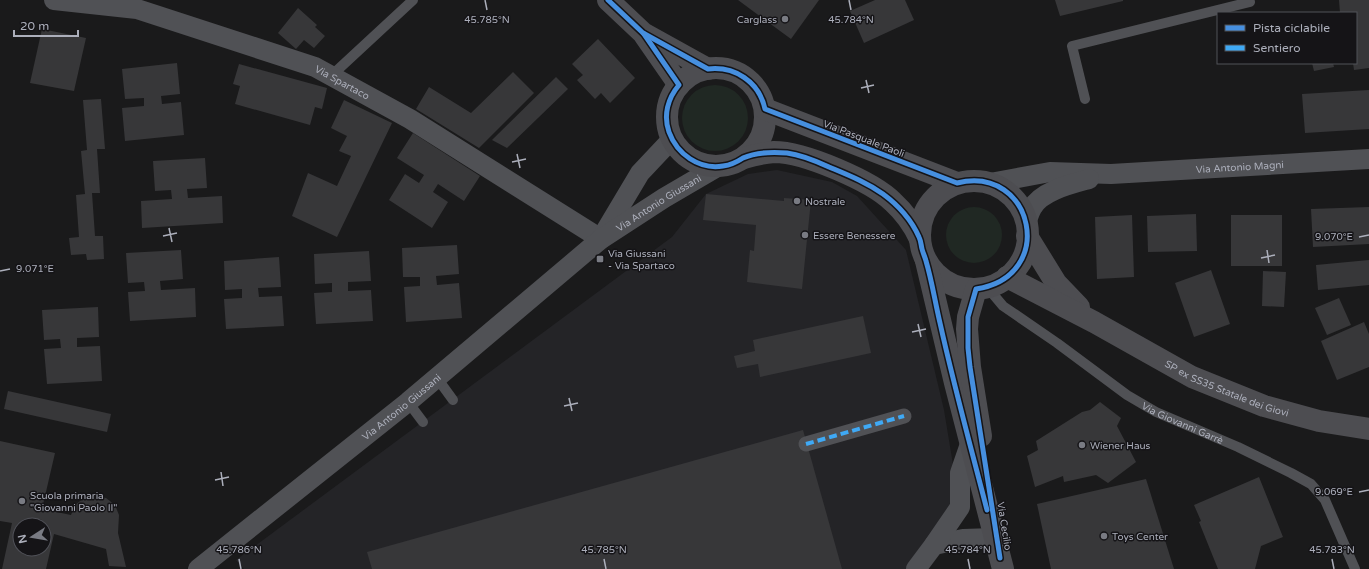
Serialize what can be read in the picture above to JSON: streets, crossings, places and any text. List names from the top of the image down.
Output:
{
  "streets": {
    "main road": ["Via Pasquale Paoli", "SP ex SS35 Statale dei Giovi", "Via Cecilio"],
    "street": ["Via Spartaco", "Via Antonio Magni", "Via Antonio Giussani"],
    "lane": ["Via Giovanni Garrè"]
  },
  "crossings": [
    ["Via Spartaco", "Via Antonio Giussani"],
    ["Via Pasquale Paoli", "Via Antonio Giussani"],
    ["Via Pasquale Paoli", "SP ex SS35 Statale dei Giovi"],
    ["Via Pasquale Paoli", "Via Giovanni Garrè"],
    ["Via Pasquale Paoli", "Via Cecilio"],
    ["SP ex SS35 Statale dei Giovi", "Via Giovanni Garrè"],
    ["SP ex SS35 Statale dei Giovi", "Via Cecilio"],
    ["Via Giovanni Garrè", "Via Cecilio"]
  ],
  "places": {
    "other": [
      "Carglass",
      "Nostrale",
      "Essere Benessere",
      "Wiener Haus",
      "Scuola primaria \"Giovanni Paolo II\"",
      "Toys Center"
    ],
    "transit": ["Via Giussani - Via Spartaco"]
  },
  "legend": ["Pista ciclabile", "Sentiero"],
  "scale_bar": "20 m",
  "north": "left",
  "coordinates": [
    "45.785°N",
    "45.784°N",
    "9.070°E",
    "9.071°E",
    "9.069°E",
    "45.786°N",
    "45.783°N"
  ]
}
